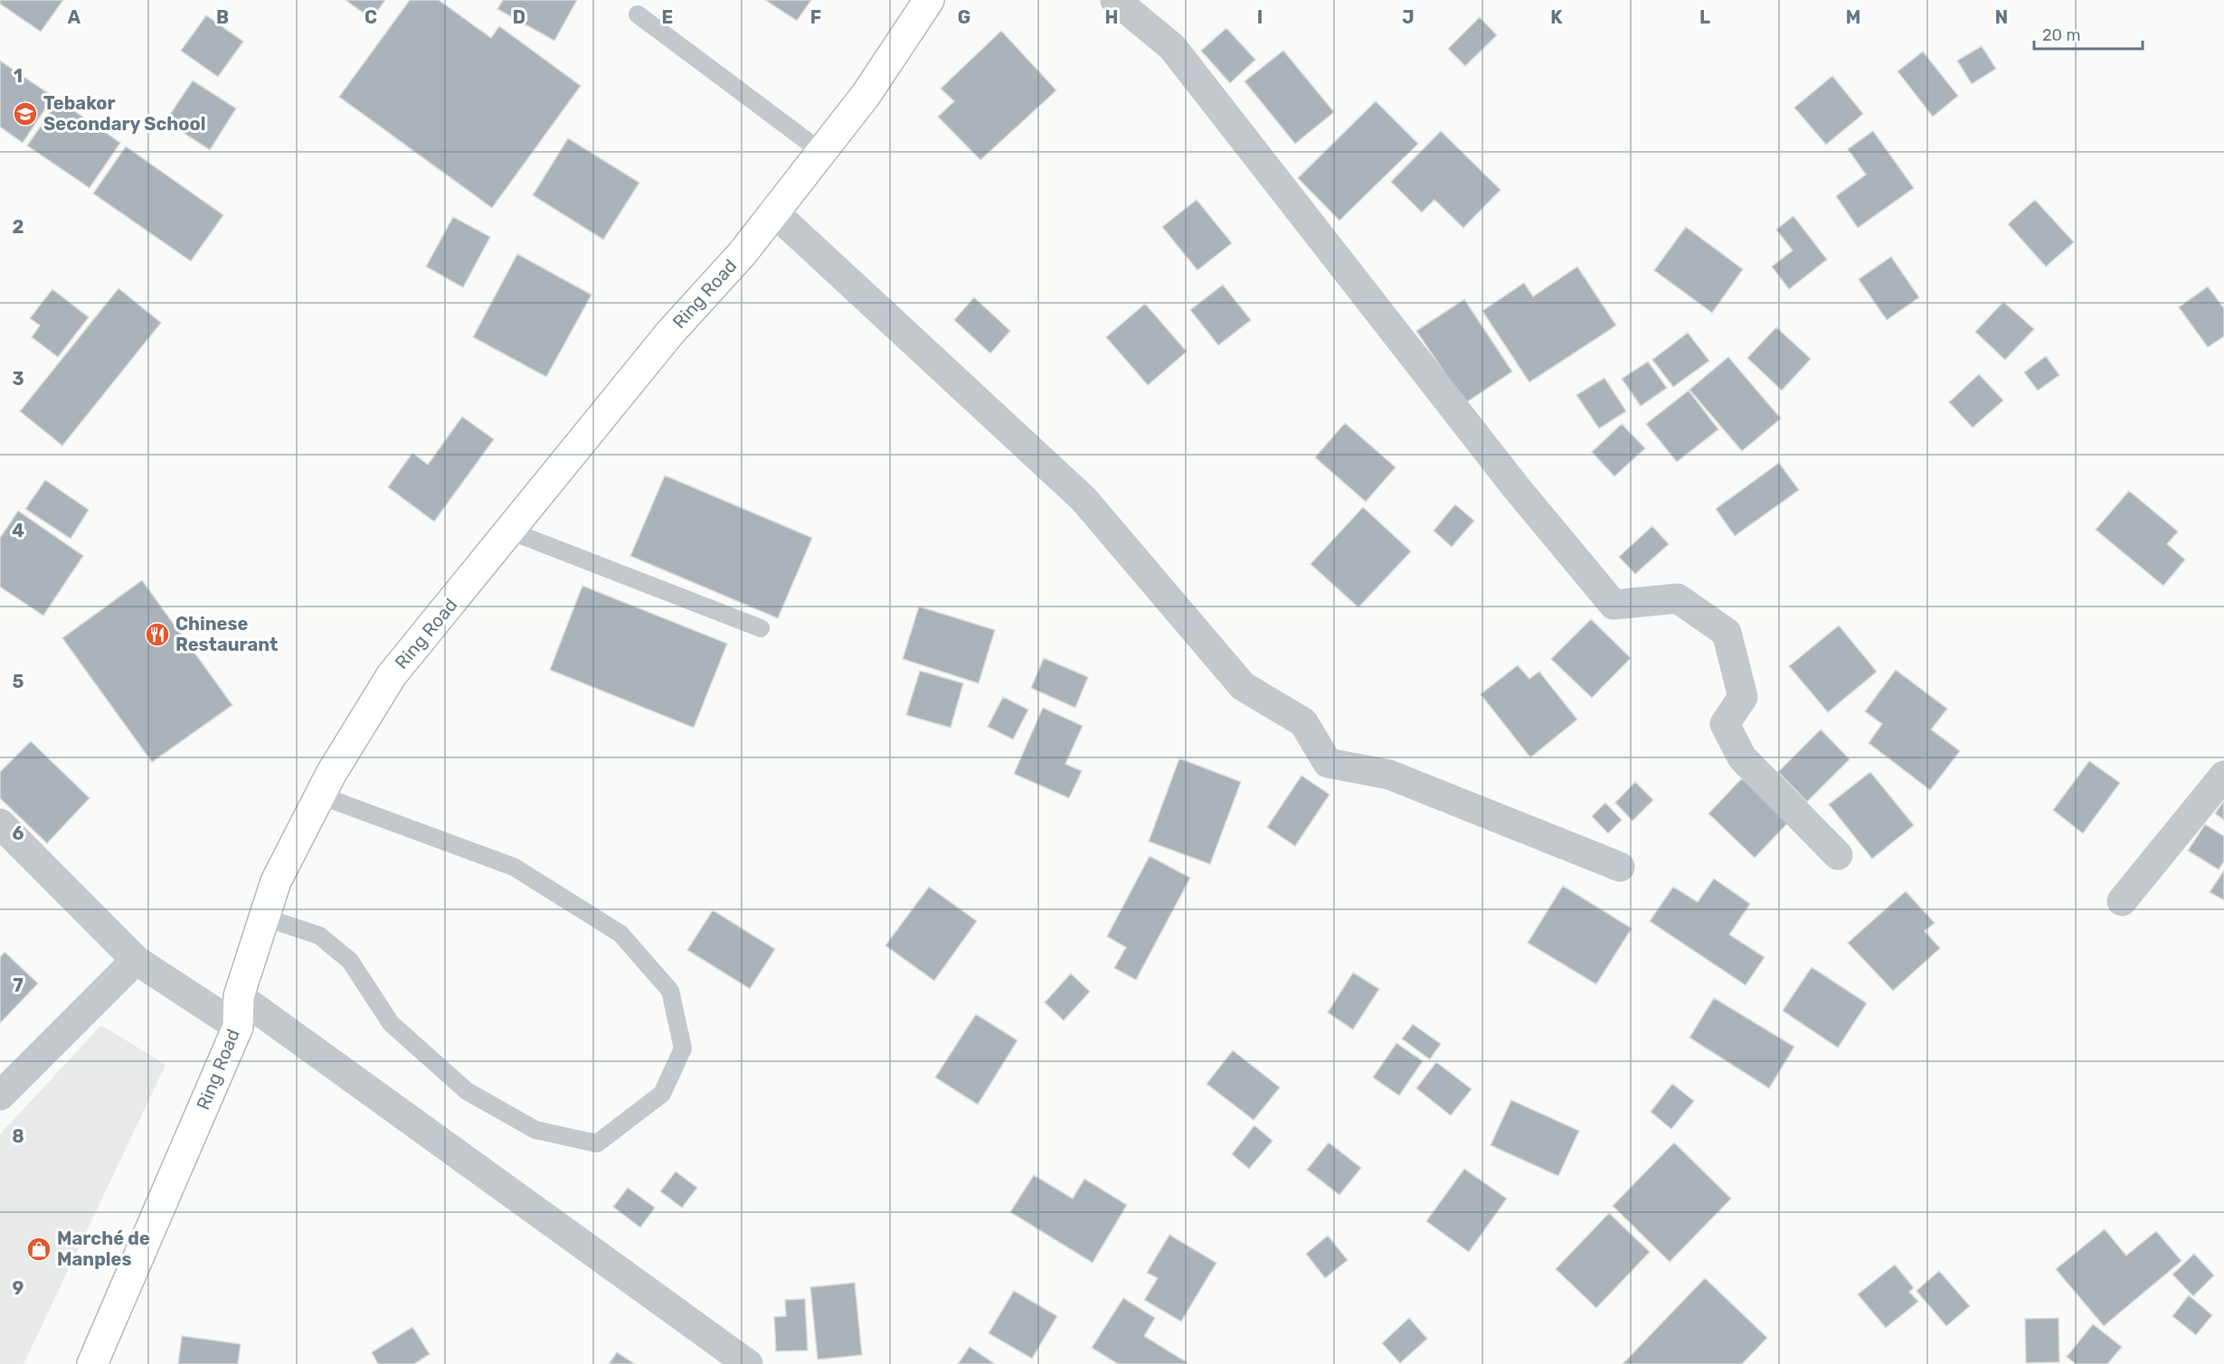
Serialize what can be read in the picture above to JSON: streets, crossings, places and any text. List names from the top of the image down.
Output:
{
  "streets": {
    "main road": ["Ring Road"]
  },
  "places": {
    "school or university": ["Tebakor Secondary School"],
    "restaurant": ["Chinese Restaurant"],
    "shop": ["Marché de Manples"]
  },
  "scale_bar": "20 m",
  "grid": {
    "columns": [
      "A",
      "B",
      "C",
      "D",
      "E",
      "F",
      "G",
      "H",
      "I",
      "J",
      "K",
      "L",
      "M",
      "N"
    ],
    "rows": [
      "1",
      "2",
      "3",
      "4",
      "5",
      "6",
      "7",
      "8",
      "9"
    ]
  }
}
